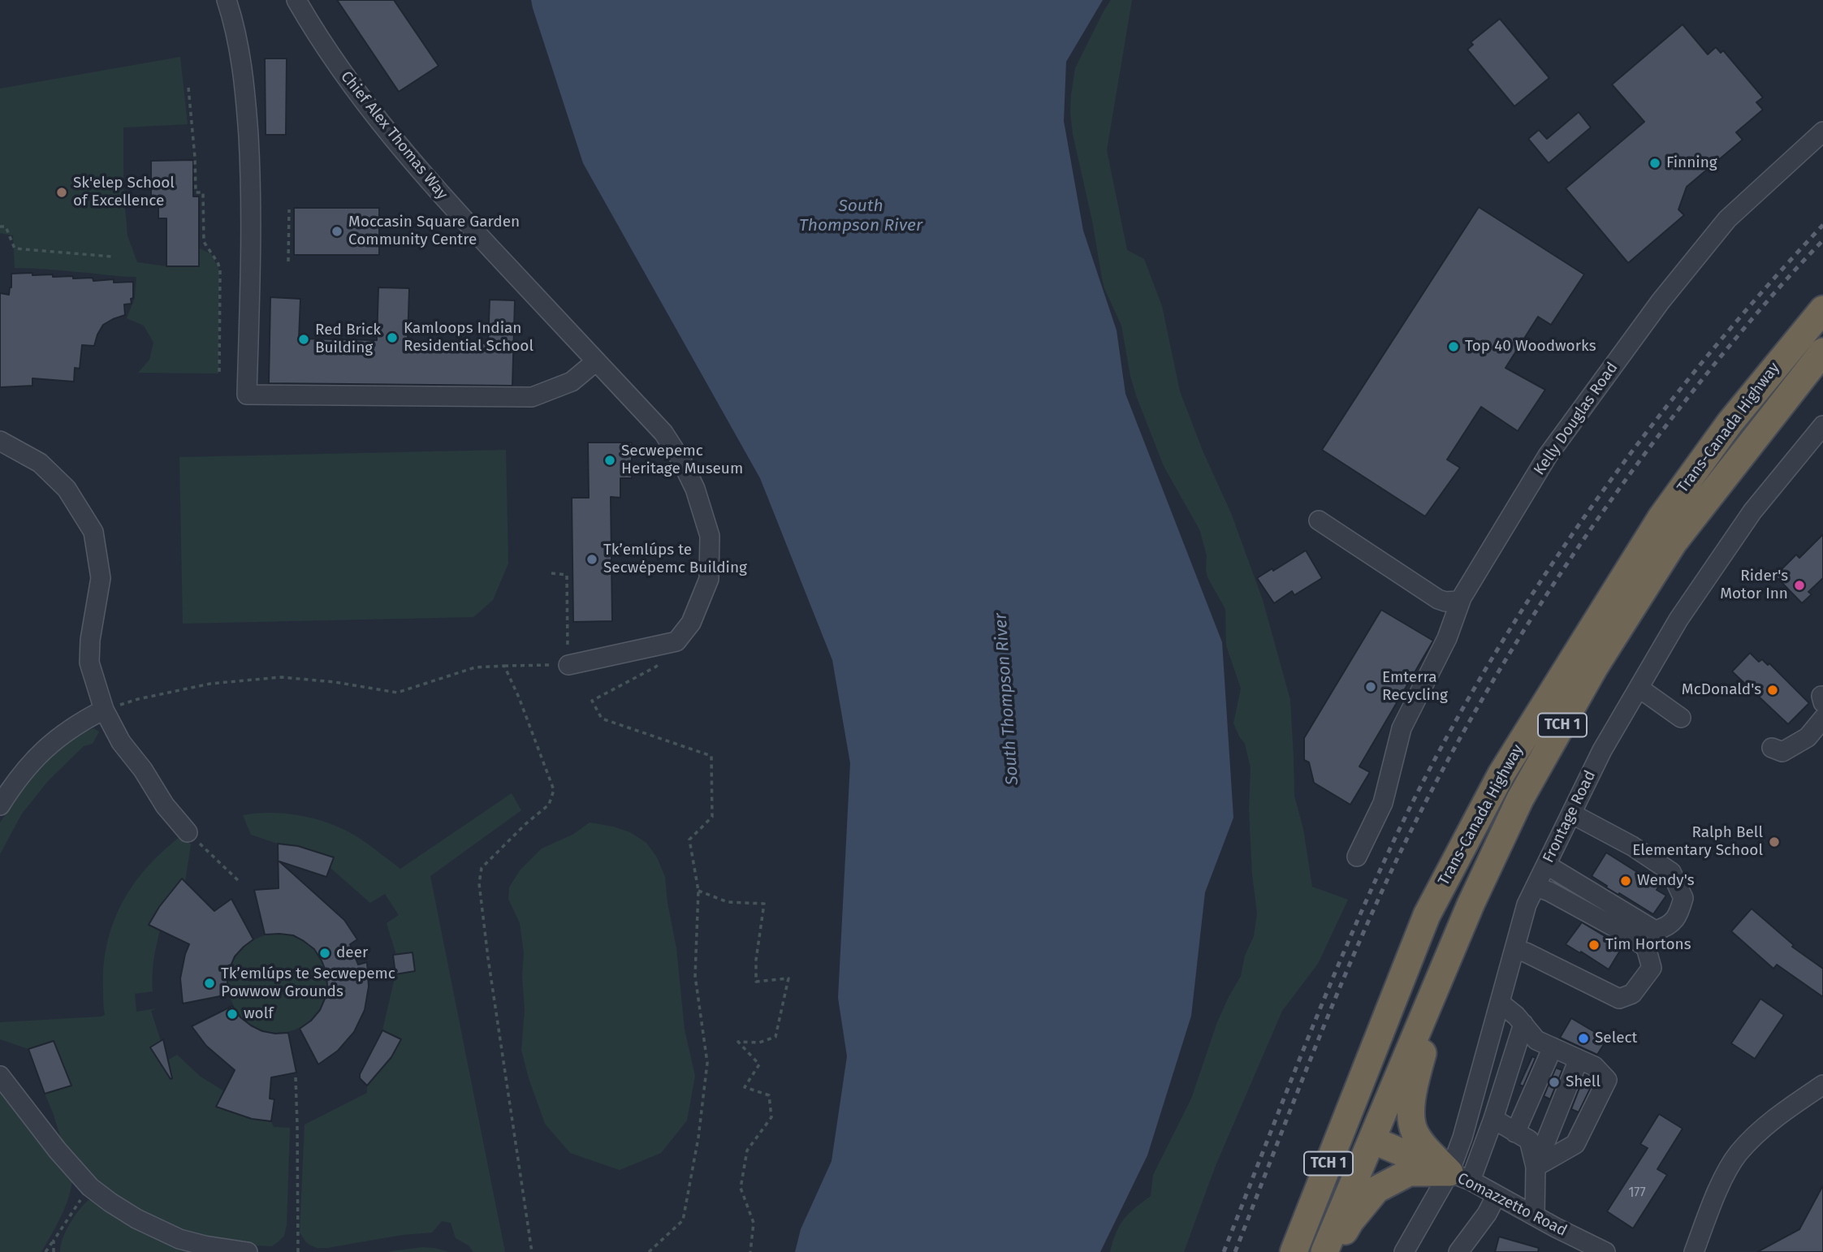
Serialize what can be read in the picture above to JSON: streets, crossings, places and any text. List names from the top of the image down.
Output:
{
  "streets": {
    "highway": ["Trans-Canada Highway", "TCH 1"],
    "street": [
      "Chief Alex Thomas Way",
      "Kelly Douglas Road",
      "Frontage Road",
      "Comazzetto Road"
    ]
  },
  "crossings": [
    ["Frontage Road", "Comazzetto Road"]
  ],
  "water": ["South Thompson River"],
  "places": [
    "Finning",
    "Sk'elep School of Excellence",
    "Moccasin Square Garden Community Centre",
    "Kamloops Indian Residential School",
    "Red Brick Building",
    "Top 40 Woodworks",
    "Secwepemc Heritage Museum",
    "Tk’emlúps te Secwe̓pemc Building",
    "Rider's Motor Inn",
    "Emterra Recycling",
    "McDonald's",
    "Ralph Bell Elementary School",
    "Wendy's",
    "Tim Hortons",
    "deer",
    "Tk’emlúps te Secwepemc Powwow Grounds",
    "wolf",
    "Select",
    "Shell"
  ],
  "house_numbers": ["177"]
}
